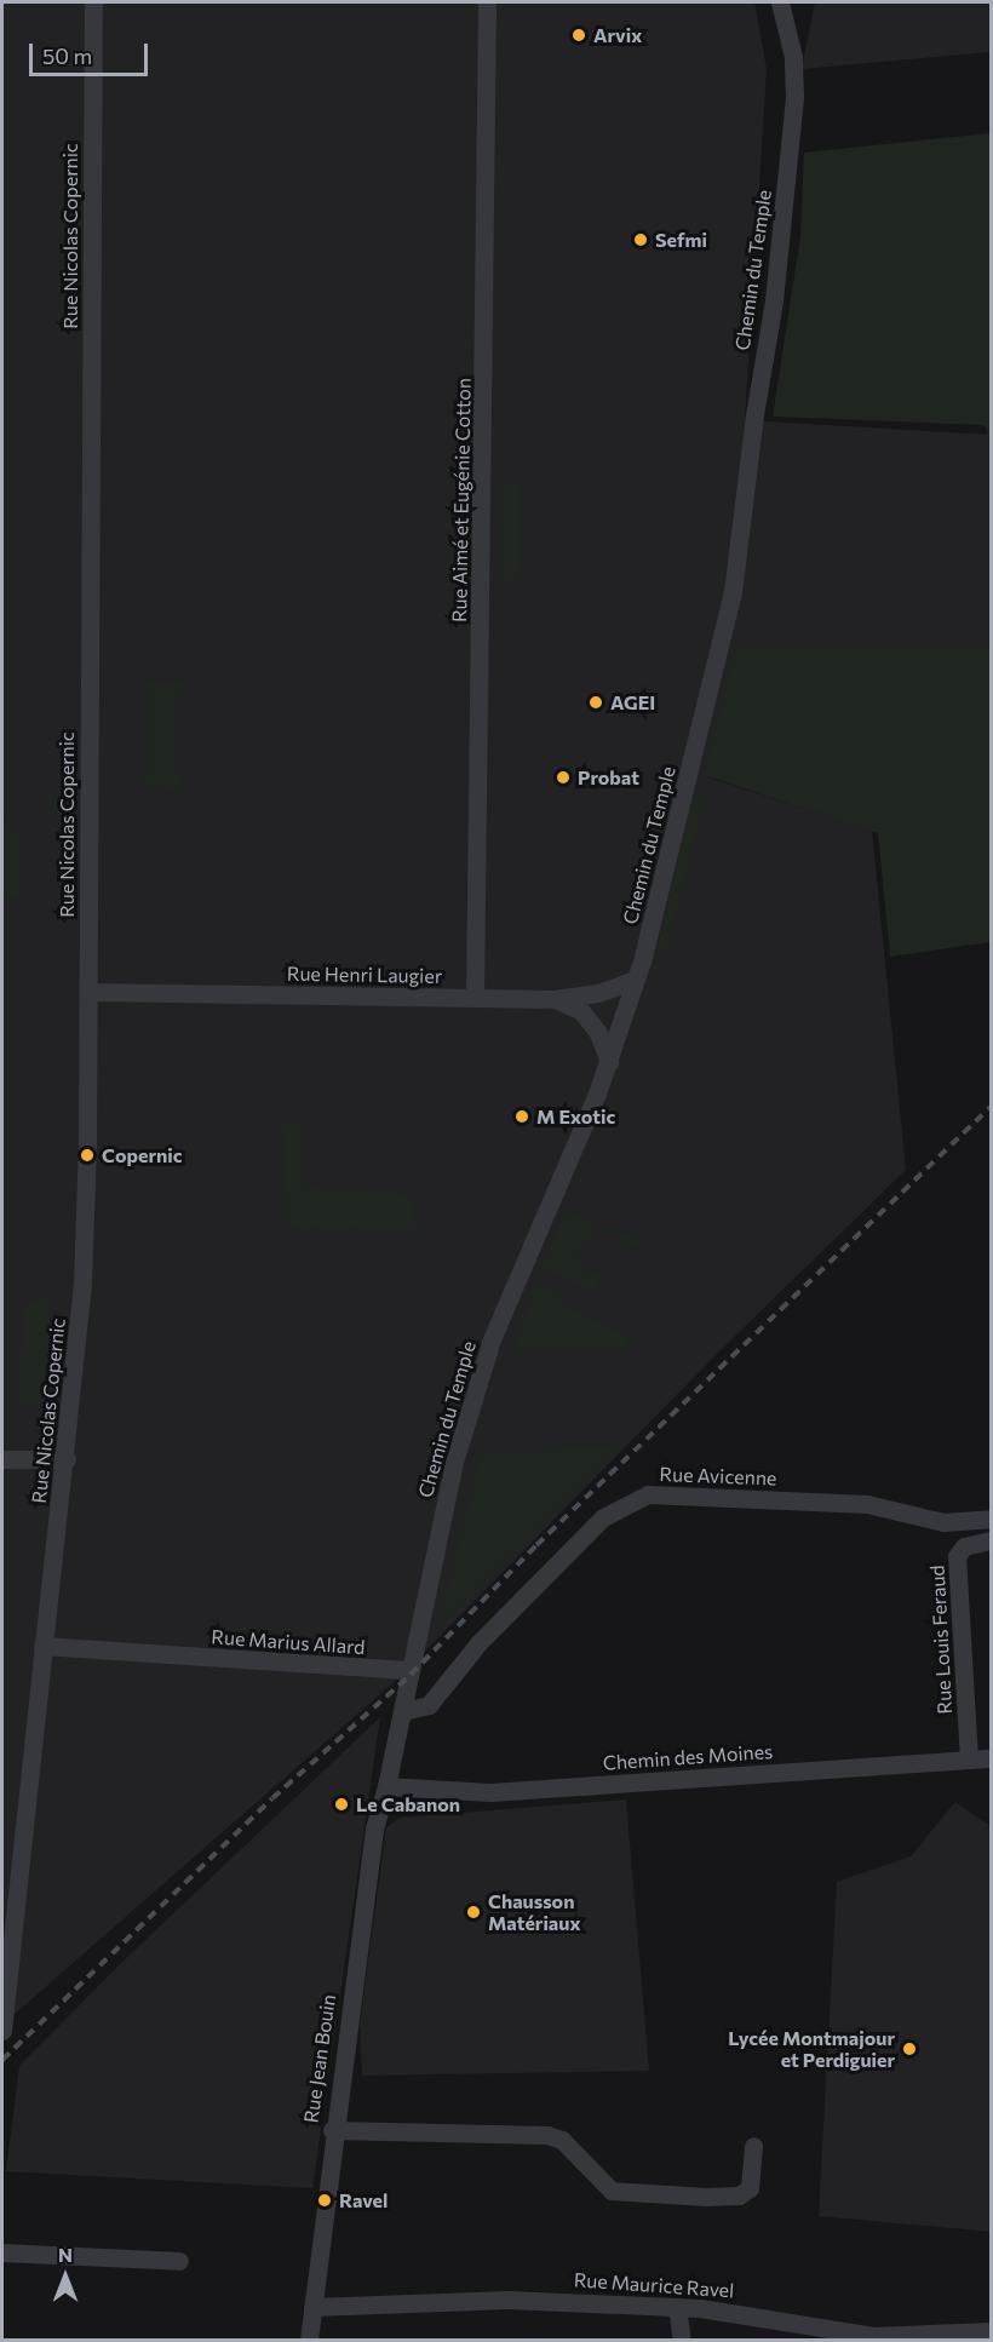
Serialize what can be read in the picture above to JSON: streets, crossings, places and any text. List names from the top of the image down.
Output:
{
  "streets": {
    "street": [
      "Rue Nicolas Copernic",
      "Chemin du Temple",
      "Rue Aimé et Eugénie Cotton",
      "Rue Henri Laugier",
      "Rue Avicenne",
      "Rue Louis Feraud",
      "Rue Marius Allard",
      "Chemin des Moines",
      "Rue Jean Bouin",
      "Rue Maurice Ravel"
    ]
  },
  "crossings": [
    ["Rue Nicolas Copernic", "Rue Henri Laugier"],
    ["Rue Nicolas Copernic", "Rue Marius Allard"],
    ["Chemin du Temple", "Rue Henri Laugier"],
    ["Chemin du Temple", "Rue Marius Allard"],
    ["Rue Aimé et Eugénie Cotton", "Rue Henri Laugier"],
    ["Rue Louis Feraud", "Chemin des Moines"],
    ["Chemin des Moines", "Rue Jean Bouin"],
    ["Rue Jean Bouin", "Rue Maurice Ravel"]
  ],
  "places": [
    "Arvix",
    "Sefmi",
    "AGEI",
    "Probat",
    "M Exotic",
    "Copernic",
    "Le Cabanon",
    "Chausson Matériaux",
    "Lycée Montmajour et Perdiguier",
    "Ravel"
  ],
  "scale_bar": "50 m",
  "north": "top"
}
